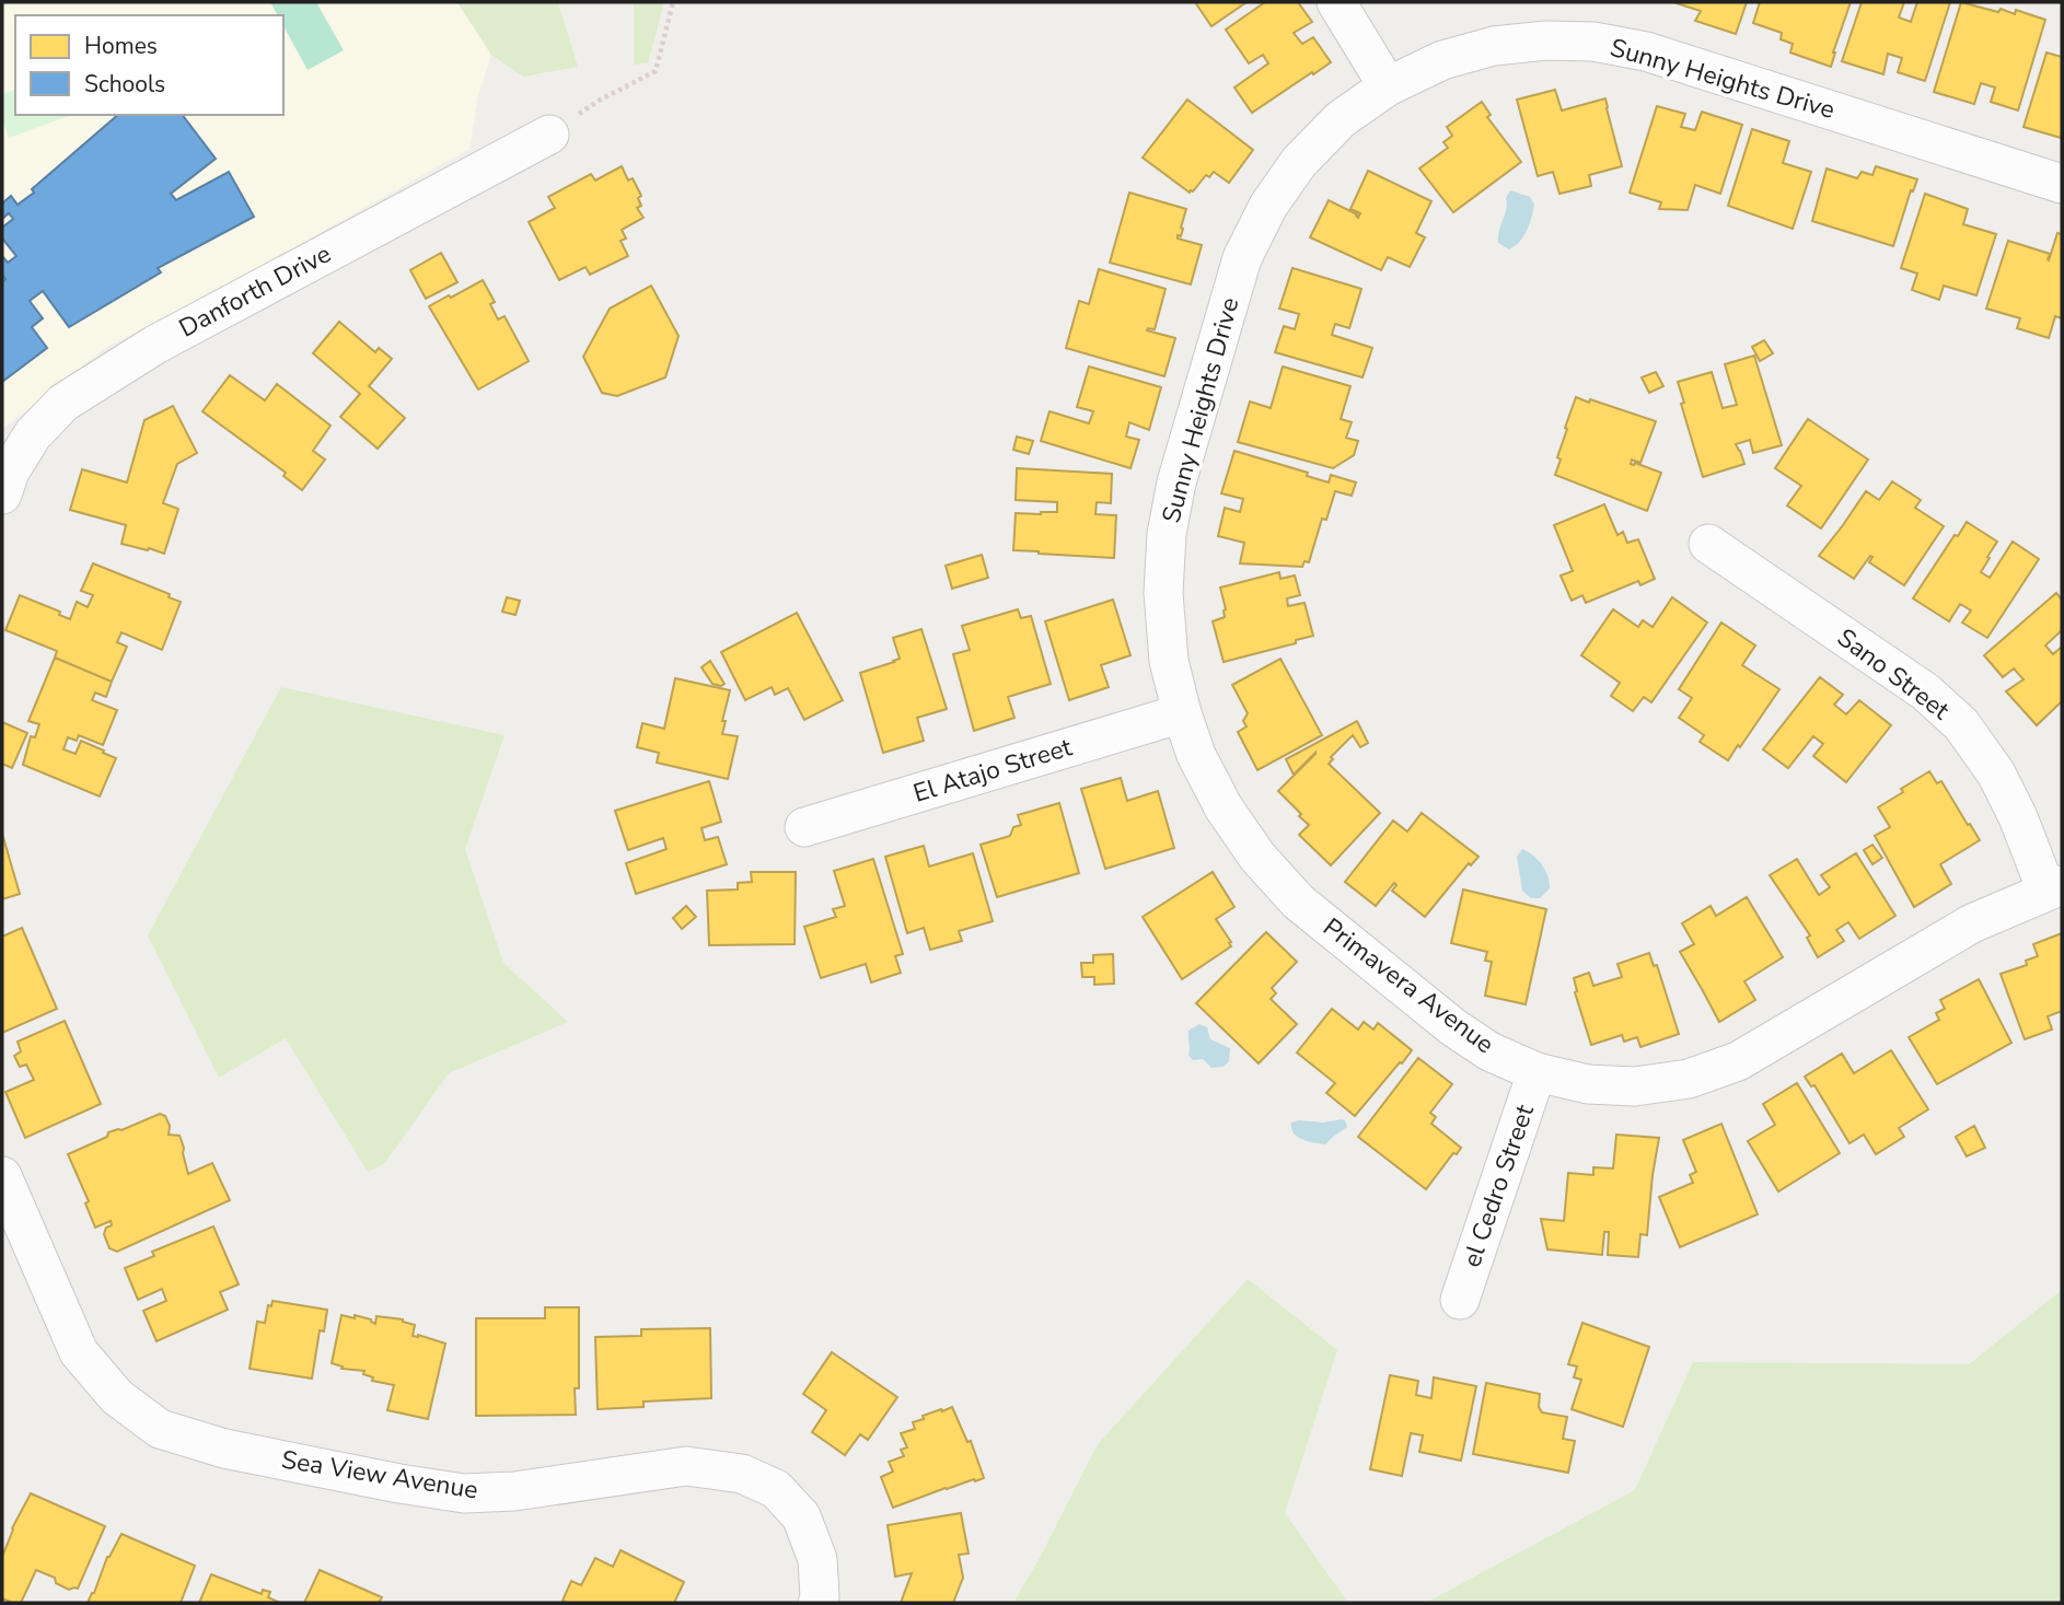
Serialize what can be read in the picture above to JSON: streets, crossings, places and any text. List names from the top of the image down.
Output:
{
  "streets": {
    "street": [
      "Sunny Heights Drive",
      "Danforth Drive",
      "Sano Street",
      "El Atajo Street",
      "Primavera Avenue",
      "el Cedro Street",
      "Sea View Avenue"
    ]
  },
  "crossings": [
    ["Sunny Heights Drive", "El Atajo Street"],
    ["Sunny Heights Drive", "Primavera Avenue"],
    ["Sano Street", "Primavera Avenue"],
    ["El Atajo Street", "Primavera Avenue"],
    ["Primavera Avenue", "el Cedro Street"]
  ],
  "legend": ["Homes", "Schools"]
}
